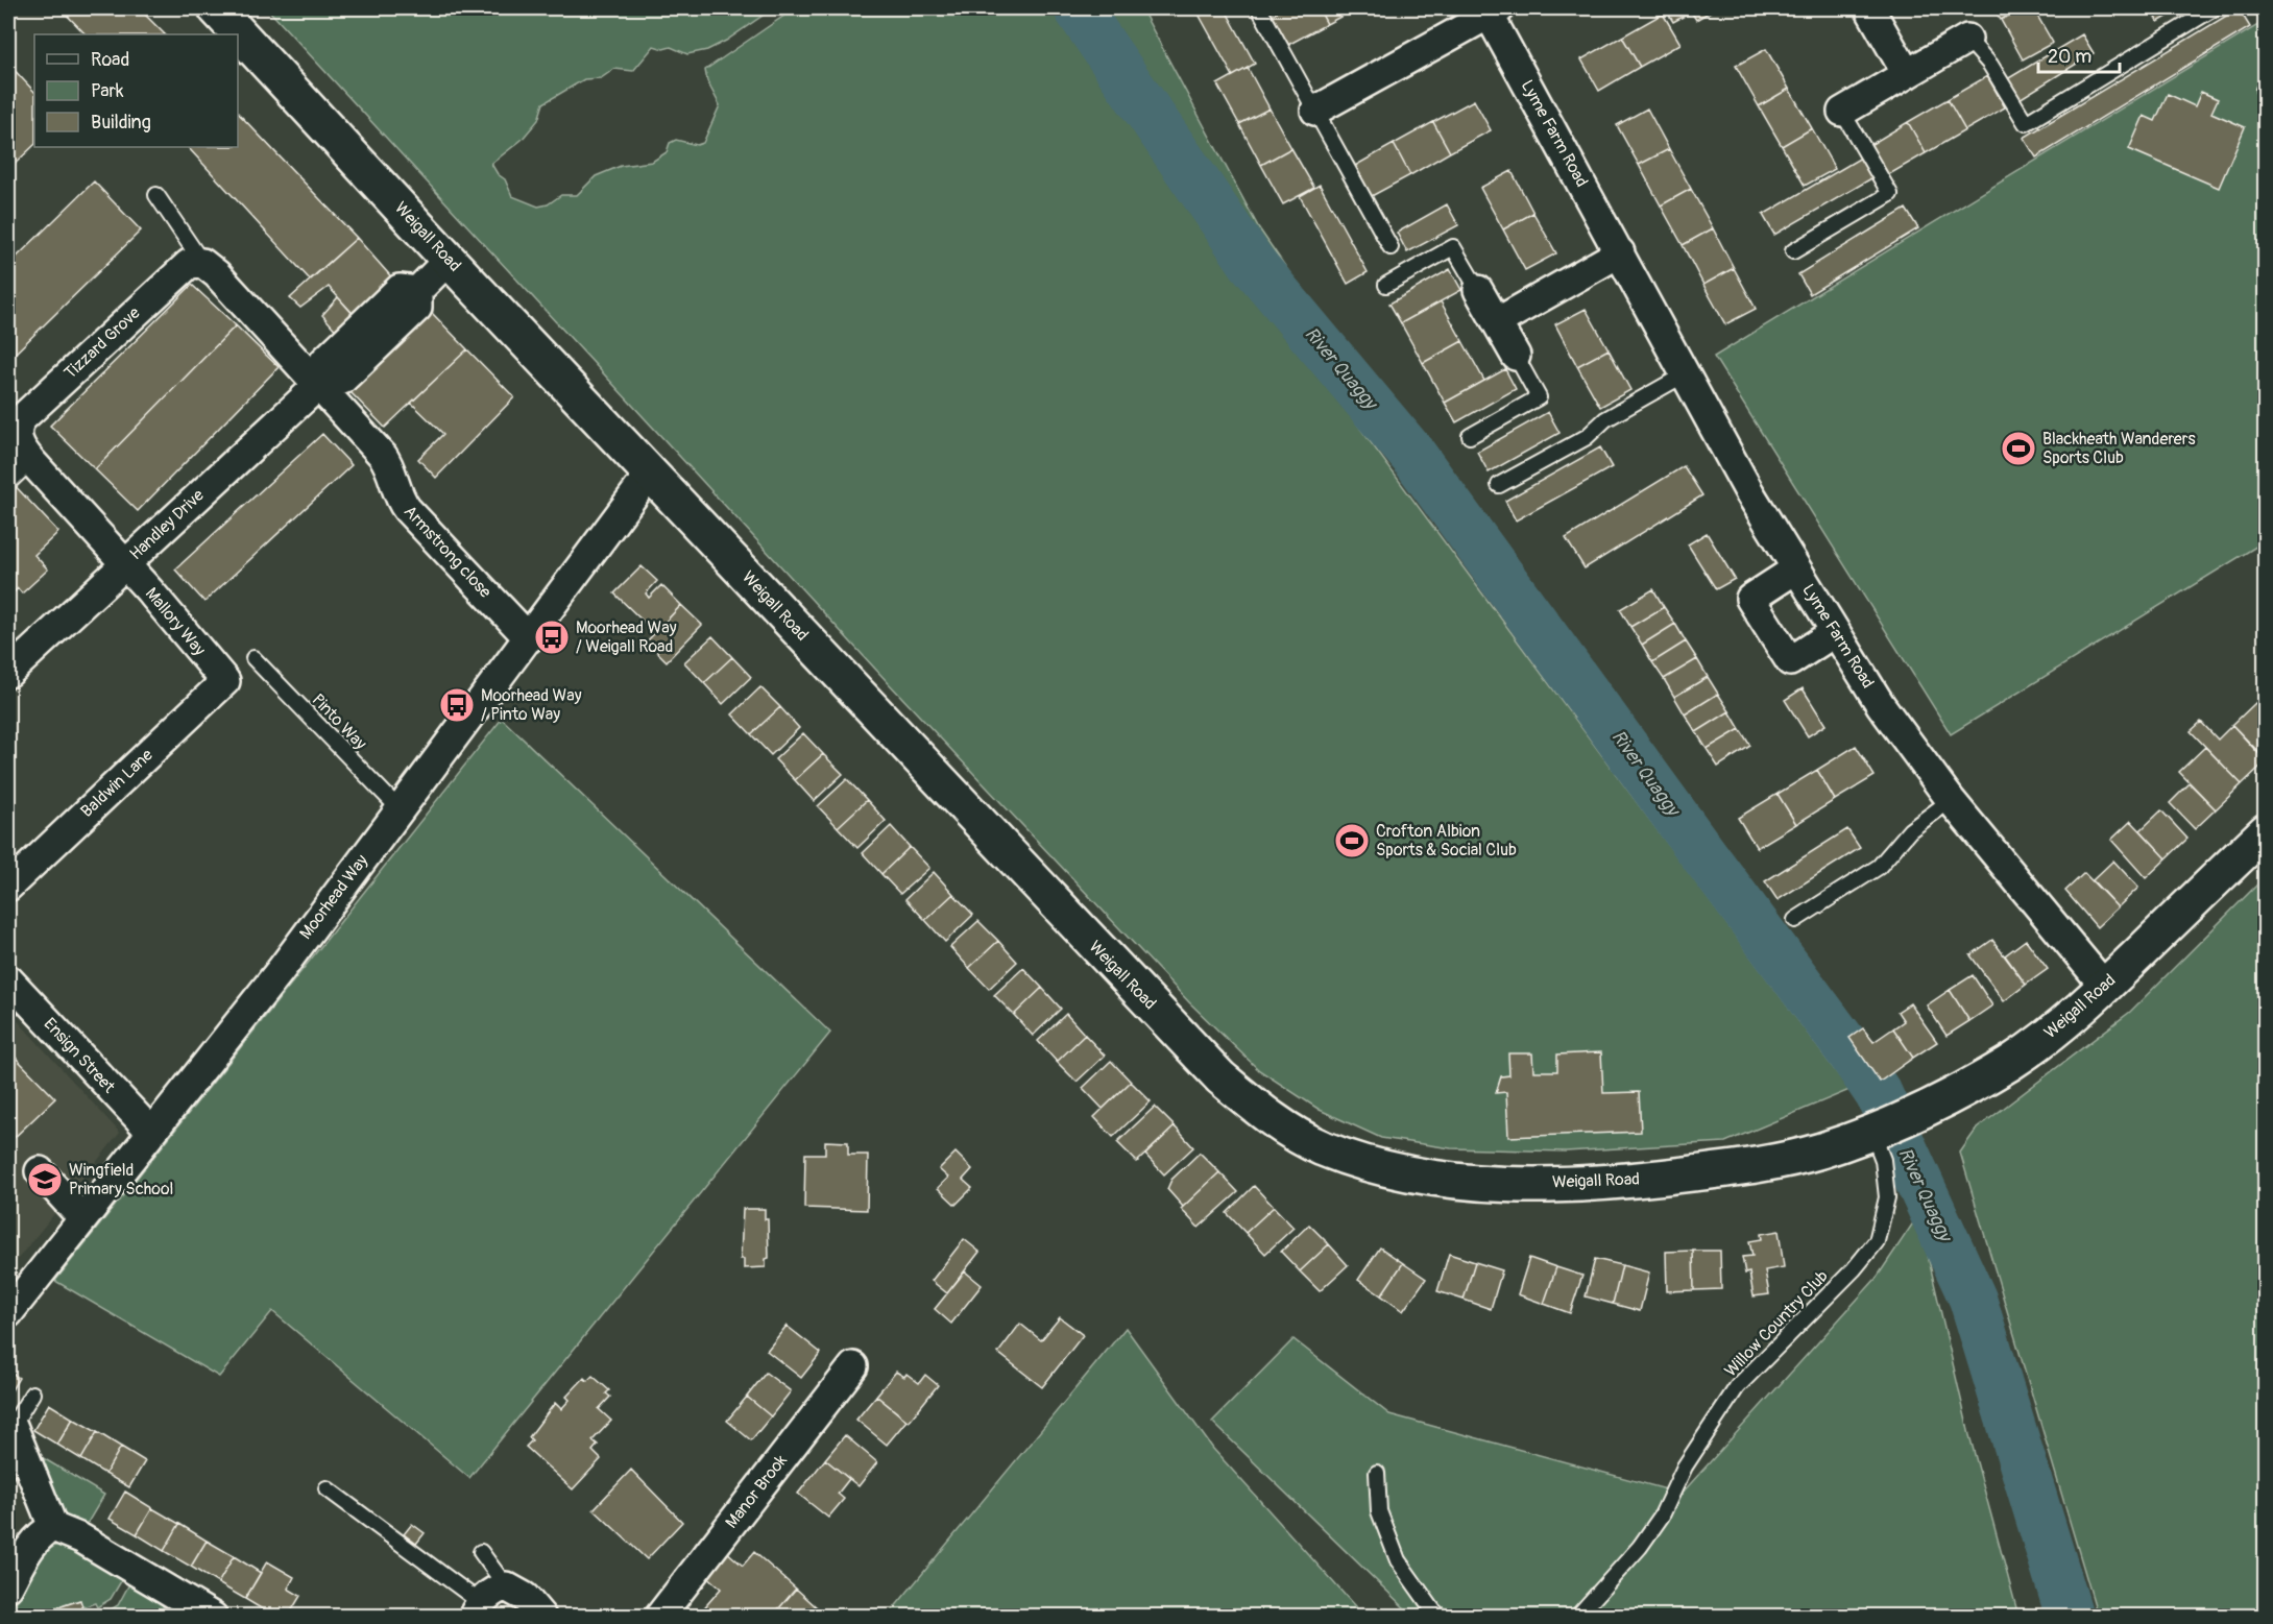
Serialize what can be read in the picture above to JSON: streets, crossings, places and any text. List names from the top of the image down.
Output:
{
  "streets": {
    "street": [
      "Lyme Farm Road",
      "Weigall Road",
      "Tizzard Grove",
      "Handley Drive",
      "Armstrong close",
      "Mallory Way",
      "Baldwin Lane",
      "Moorhead Way",
      "Ensign Street",
      "Manor Brook"
    ],
    "lane": ["Pinto Way", "Willow Country Club"]
  },
  "crossings": [
    ["Lyme Farm Road", "Weigall Road"],
    ["Weigall Road", "Handley Drive"],
    ["Weigall Road", "Moorhead Way"],
    ["Weigall Road", "Willow Country Club"],
    ["Tizzard Grove", "Handley Drive"],
    ["Tizzard Grove", "Mallory Way"],
    ["Handley Drive", "Armstrong close"],
    ["Handley Drive", "Mallory Way"],
    ["Armstrong close", "Moorhead Way"],
    ["Mallory Way", "Baldwin Lane"],
    ["Pinto Way", "Moorhead Way"],
    ["Moorhead Way", "Ensign Street"]
  ],
  "water": ["River Quaggy"],
  "places": {
    "sports": ["Blackheath Wanderers Sports Club", "Crofton Albion Sports & Social Club"],
    "bus stop": ["Moorhead Way / Weigall Road", "Moorhead Way / Pinto Way"],
    "school or university": ["Wingfield Primary School"]
  },
  "legend": ["Road", "Park", "Building"],
  "scale_bar": "20 m"
}
